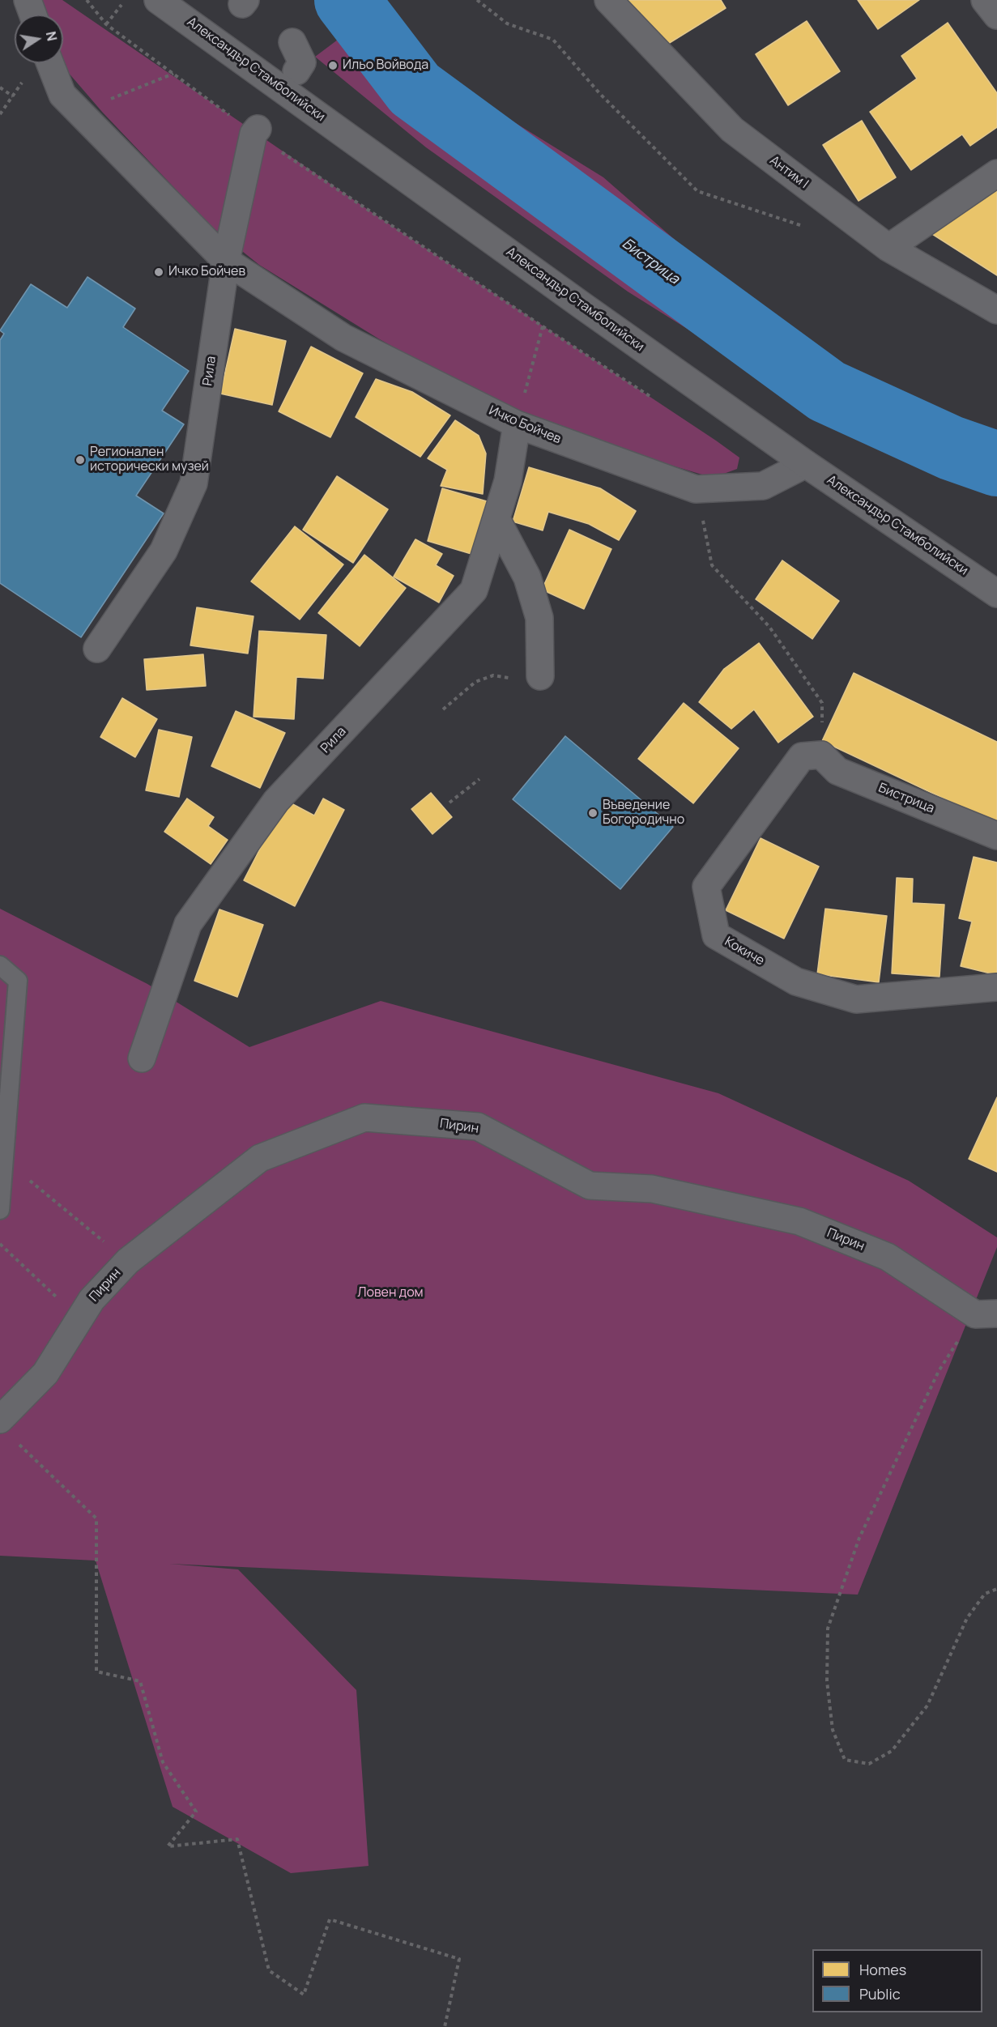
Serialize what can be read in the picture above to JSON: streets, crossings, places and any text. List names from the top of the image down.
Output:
{
  "streets": {
    "street": [
      "Александър Стамболийски",
      "Антим I",
      "Рила",
      "Ичко Бойчев",
      "Бистрица",
      "Кокиче",
      "Пирин"
    ]
  },
  "crossings": [
    ["Александър Стамболийски", "Ичко Бойчев"],
    ["Рила", "Ичко Бойчев"],
    ["Бистрица", "Кокиче"]
  ],
  "water": ["Бистрица"],
  "parks": ["Ловен дом"],
  "places": [
    "Ильо Войвода",
    "Ичко Бойчев",
    "Регионален исторически музей",
    "Въведение Богородично"
  ],
  "legend": ["Homes", "Public"],
  "north": "right"
}
